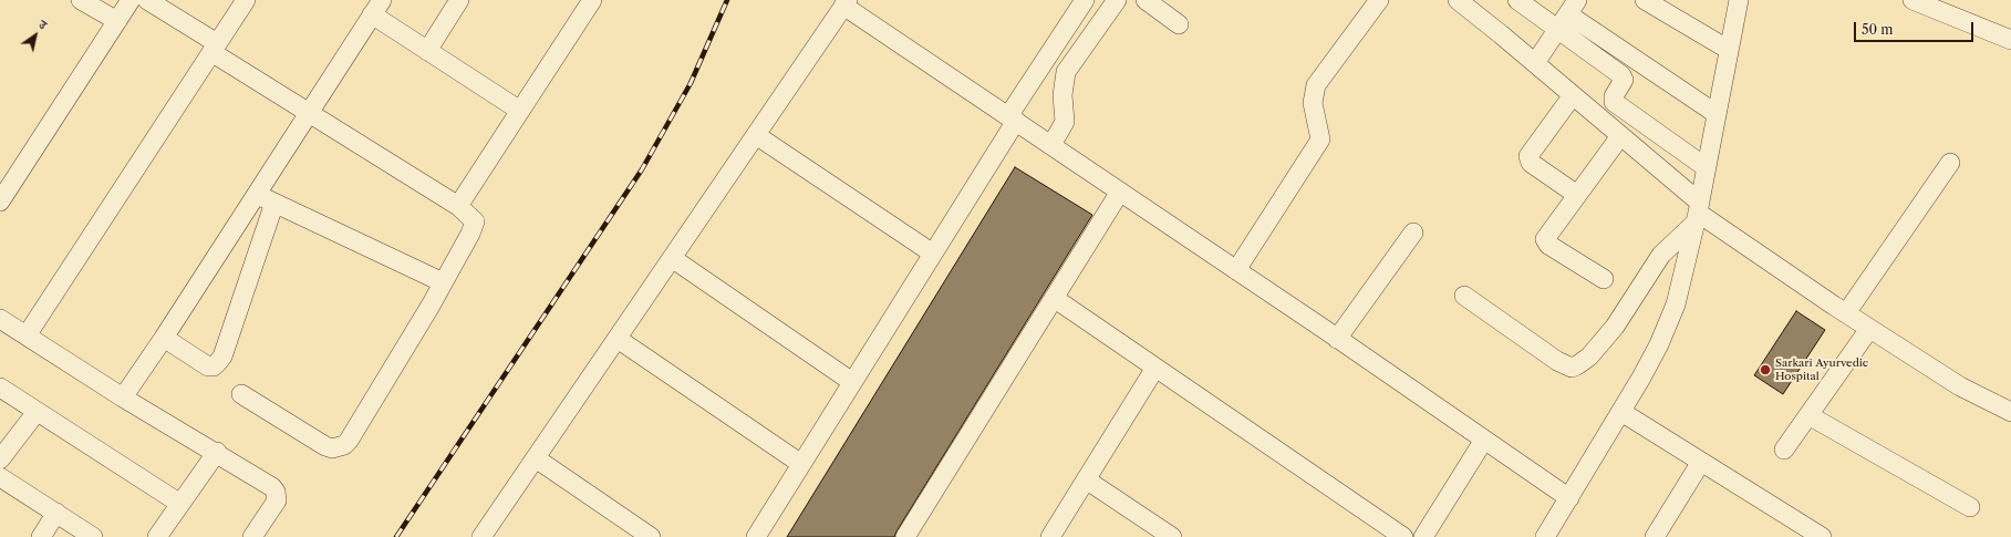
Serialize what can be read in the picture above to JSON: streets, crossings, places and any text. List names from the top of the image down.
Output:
{
  "places": ["Sarkari Ayurvedic Hospital"],
  "scale_bar": "50 m",
  "north": "top right"
}
